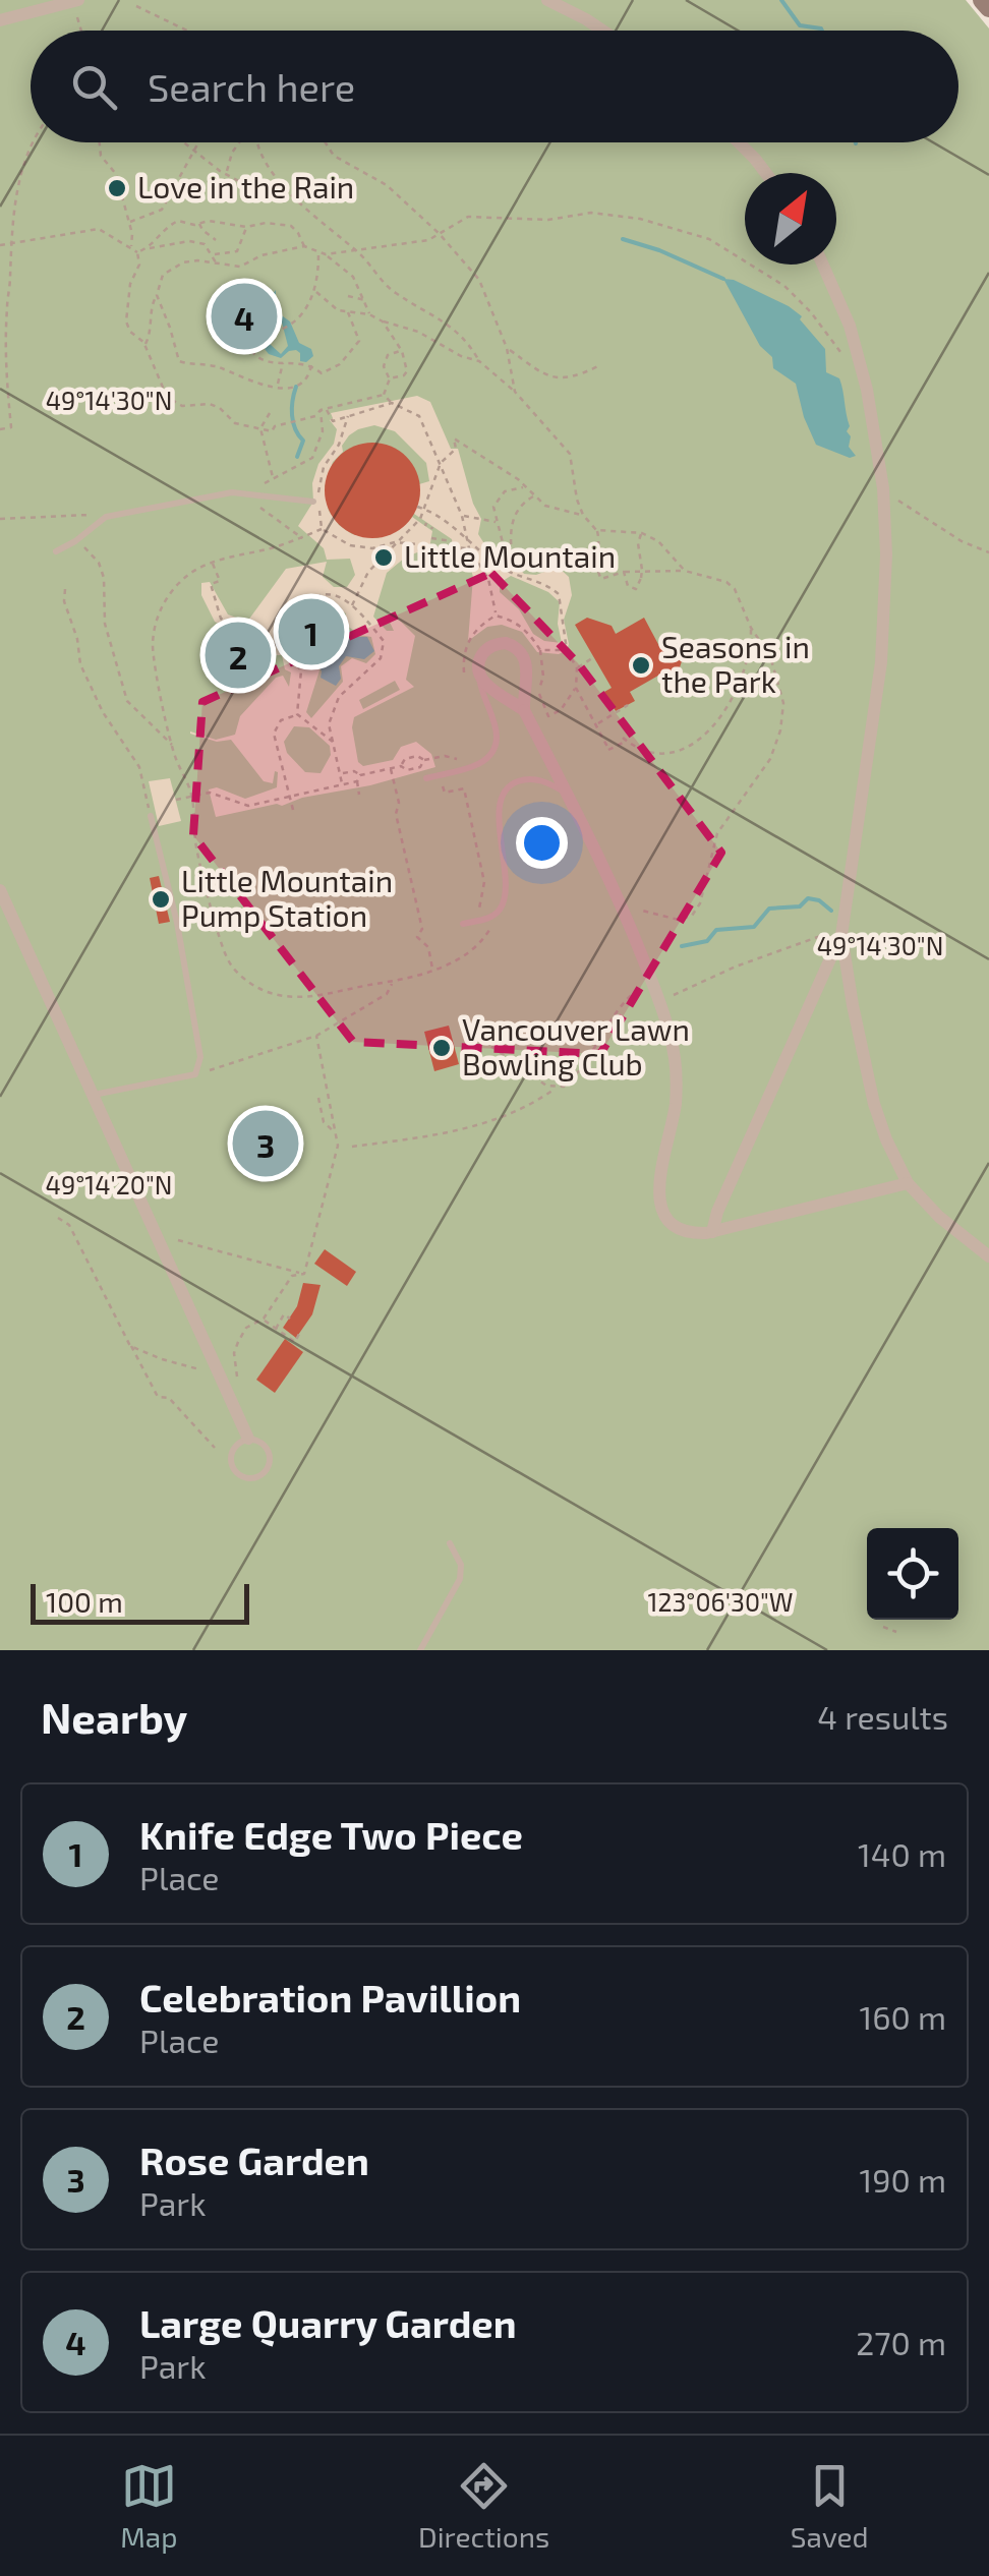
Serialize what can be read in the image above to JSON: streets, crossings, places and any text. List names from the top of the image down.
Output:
{
  "places": [
    "Love in the Rain",
    "Little Mountain",
    "Seasons in the Park",
    "Little Mountain Pump Station",
    "Vancouver Lawn Bowling Club"
  ],
  "scale_bar": "100 m",
  "north": "top right",
  "page": {
    "search": "Search here",
    "pins": [
      "4",
      "1",
      "2",
      "3"
    ],
    "scale": "100 m",
    "heading": ["Nearby", "4 results"],
    "list": [
      {
        "mark": "1",
        "name": "Knife Edge Two Piece",
        "note": "Place",
        "value": "140 m"
      },
      {
        "mark": "2",
        "name": "Celebration Pavillion",
        "note": "Place",
        "value": "160 m"
      },
      {
        "mark": "3",
        "name": "Rose Garden",
        "note": "Park",
        "value": "190 m"
      },
      {
        "mark": "4",
        "name": "Large Quarry Garden",
        "note": "Park",
        "value": "270 m"
      }
    ],
    "nav": ["Map", "Directions", "Saved"]
  },
  "coordinates": ["49°14'30\"N", "49°14'20\"N", "123°06'30\"W"]
}
